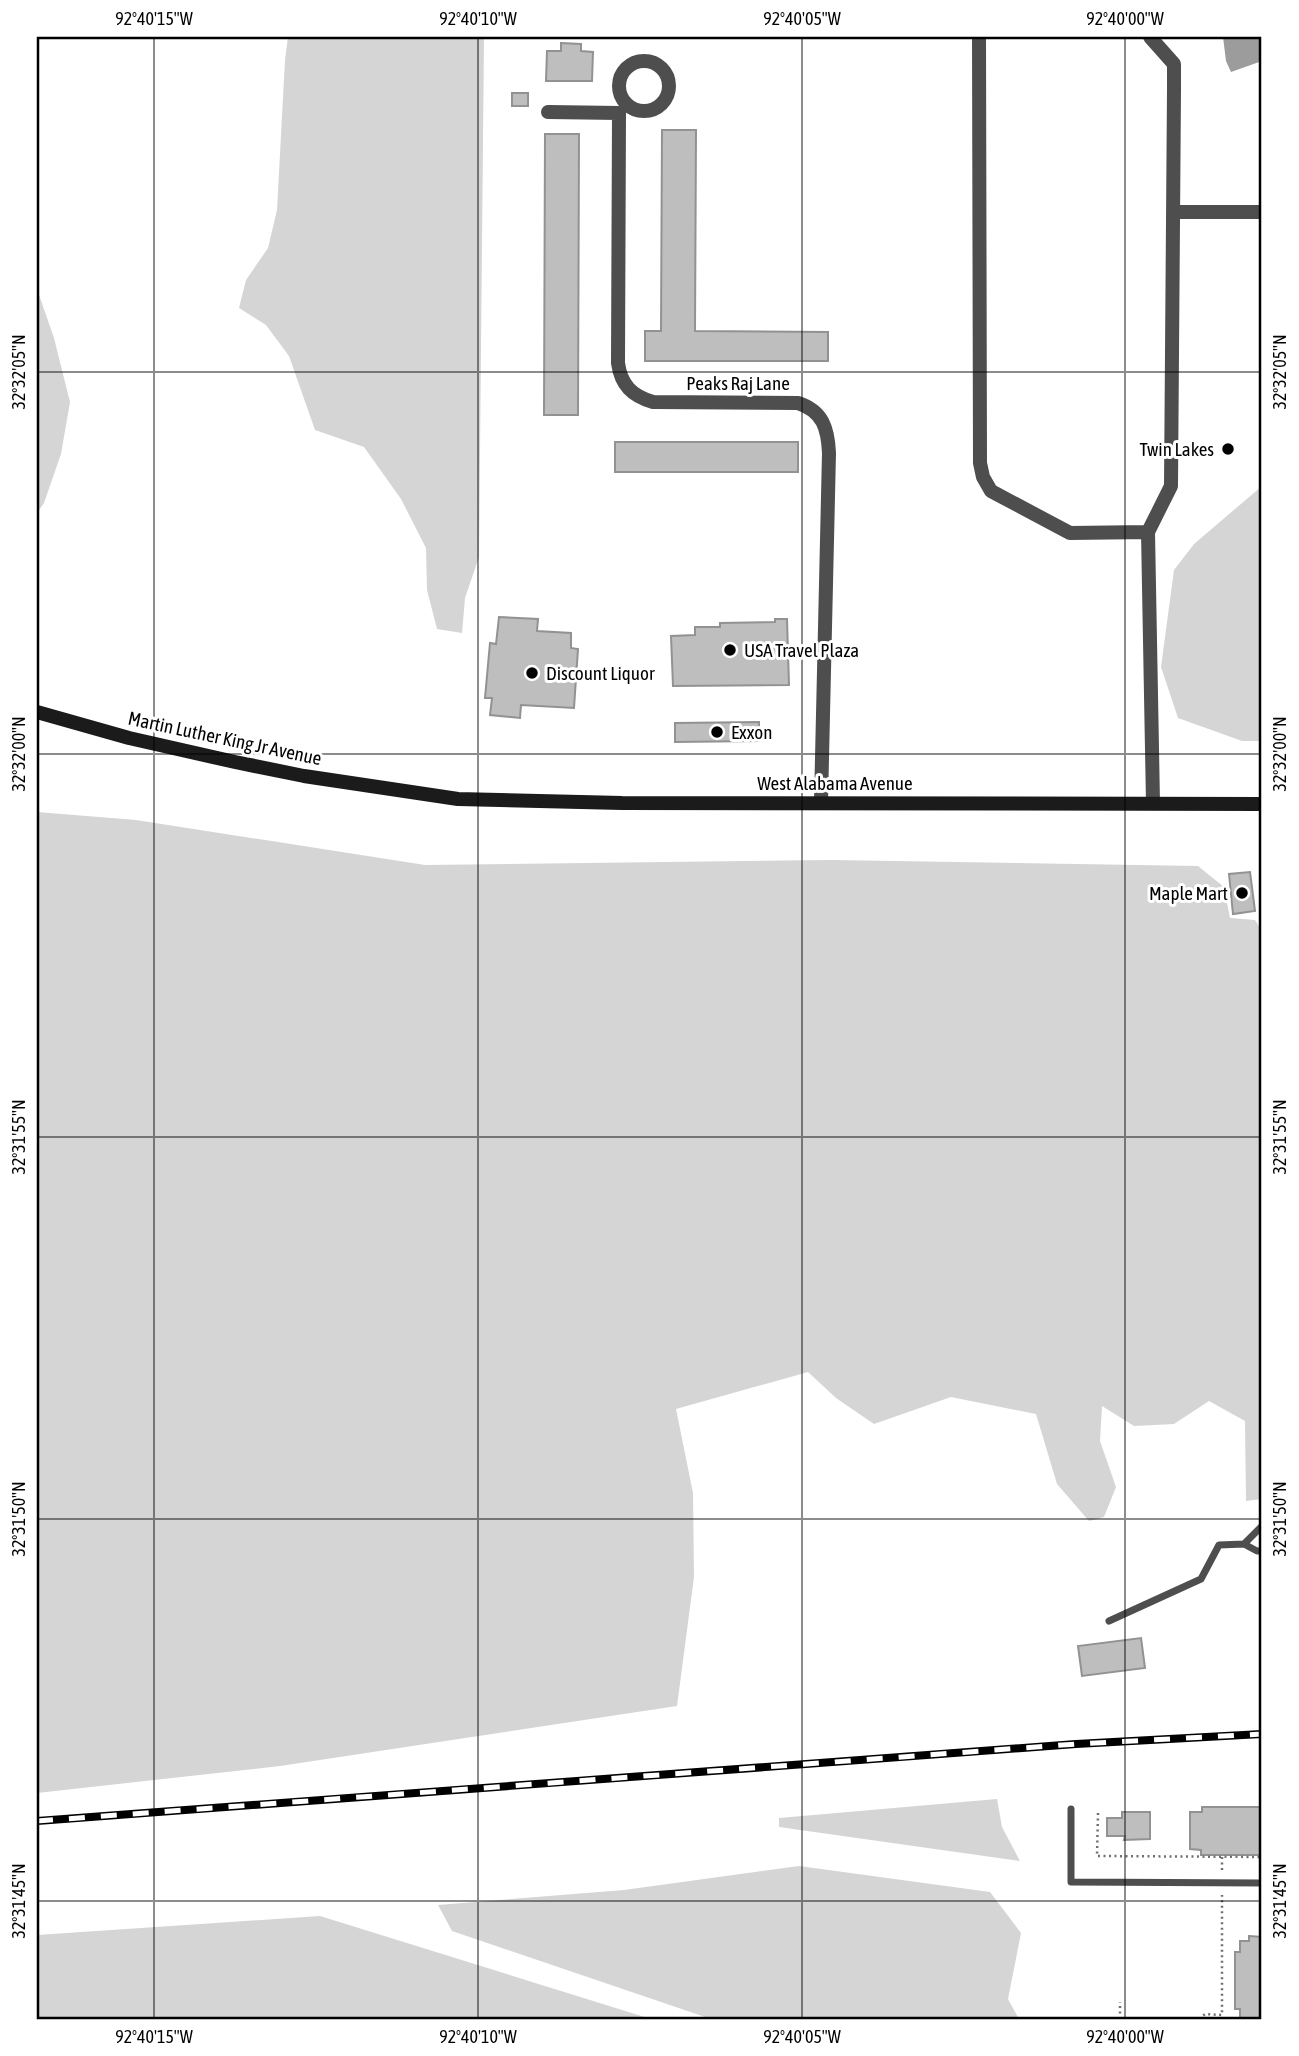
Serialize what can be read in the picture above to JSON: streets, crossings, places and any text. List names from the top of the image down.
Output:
{
  "streets": {
    "main road": ["Martin Luther King Jr Avenue", "West Alabama Avenue"],
    "street": ["Peaks Raj Lane"]
  },
  "crossings": [
    ["Peaks Raj Lane", "West Alabama Avenue"],
    ["Martin Luther King Jr Avenue", "West Alabama Avenue"]
  ],
  "places": [
    "Twin Lakes",
    "USA Travel Plaza",
    "Discount Liquor",
    "Exxon",
    "Maple Mart"
  ],
  "coordinates": [
    "92°40'15\"W",
    "92°40'10\"W",
    "92°40'05\"W",
    "92°40'00\"W",
    "32°32'05\"N",
    "32°32'00\"N",
    "32°31'55\"N",
    "32°31'50\"N",
    "32°31'45\"N"
  ]
}
